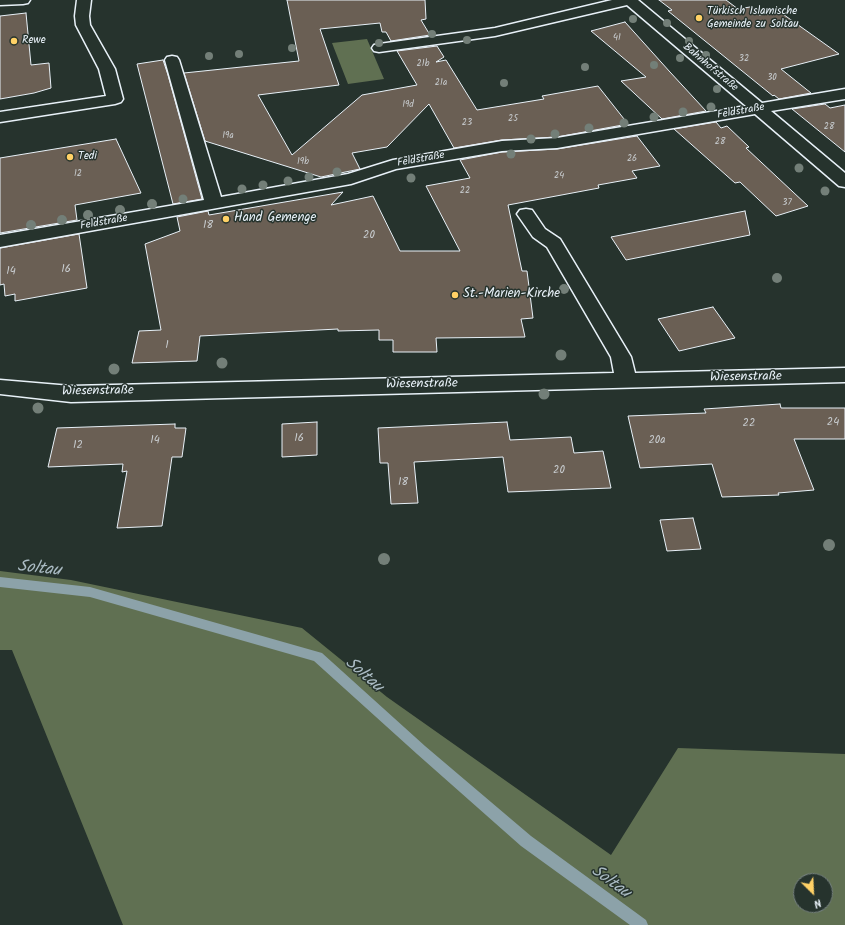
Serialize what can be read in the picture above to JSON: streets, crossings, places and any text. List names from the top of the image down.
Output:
{
  "streets": {
    "street": ["Bahnhofstraße", "Feldstraße", "Wiesenstraße"]
  },
  "crossings": [
    ["Bahnhofstraße", "Feldstraße"]
  ],
  "water": ["Soltau"],
  "places": [
    "Türkisch Islamische Gemeinde zu Soltau",
    "Rewe",
    "Tedi",
    "Hand Gemenge",
    "St.-Marien-Kirche"
  ],
  "house_numbers": [
    "41",
    "32",
    "21b",
    "30",
    "21a",
    "19d",
    "25",
    "23",
    "28",
    "19a",
    "28",
    "26",
    "19b",
    "12",
    "24",
    "22",
    "37",
    "18",
    "20",
    "16",
    "14",
    "1",
    "24",
    "22",
    "16",
    "14",
    "20a",
    "12",
    "20",
    "18"
  ],
  "north": "bottom right"
}
